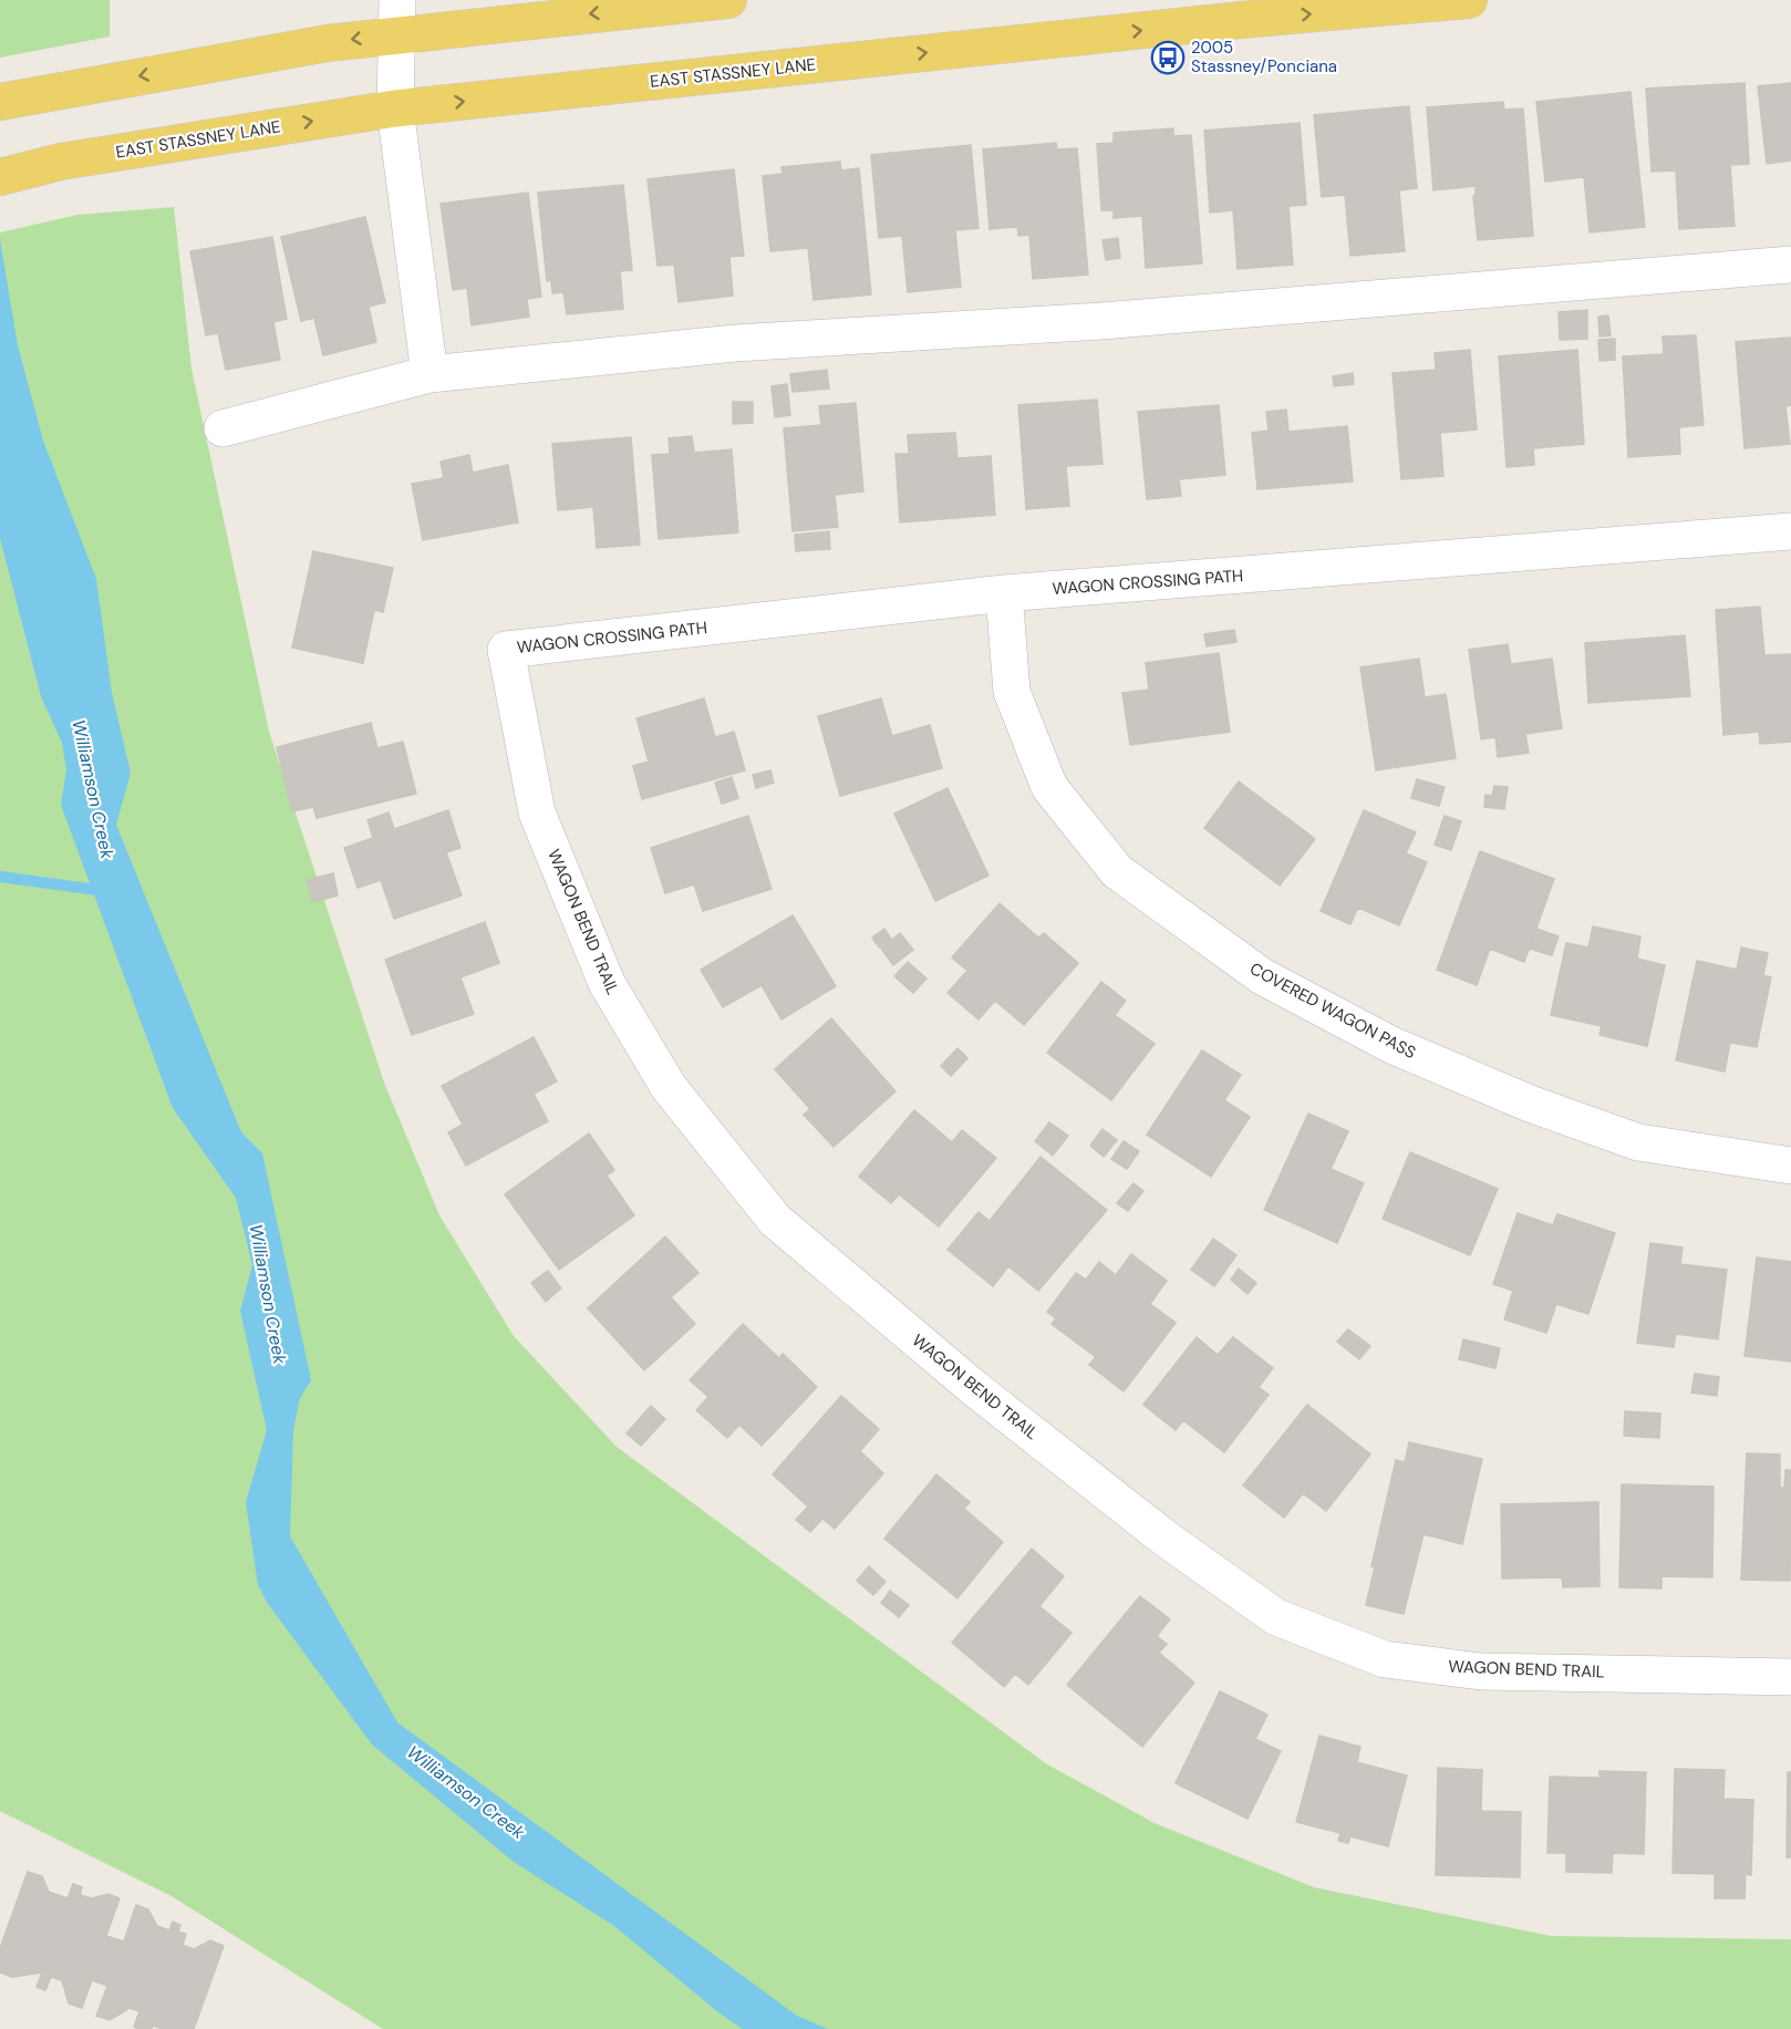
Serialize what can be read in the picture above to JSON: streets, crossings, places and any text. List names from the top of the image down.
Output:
{
  "streets": {
    "main road": ["EAST STASSNEY LANE"],
    "street": ["WAGON CROSSING PATH", "WAGON BEND TRAIL", "COVERED WAGON PASS"]
  },
  "crossings": [
    ["WAGON CROSSING PATH", "WAGON BEND TRAIL"],
    ["WAGON CROSSING PATH", "COVERED WAGON PASS"]
  ],
  "water": ["Williamson Creek"],
  "places": {
    "bus stop": ["2005 Stassney/Ponciana"]
  }
}
